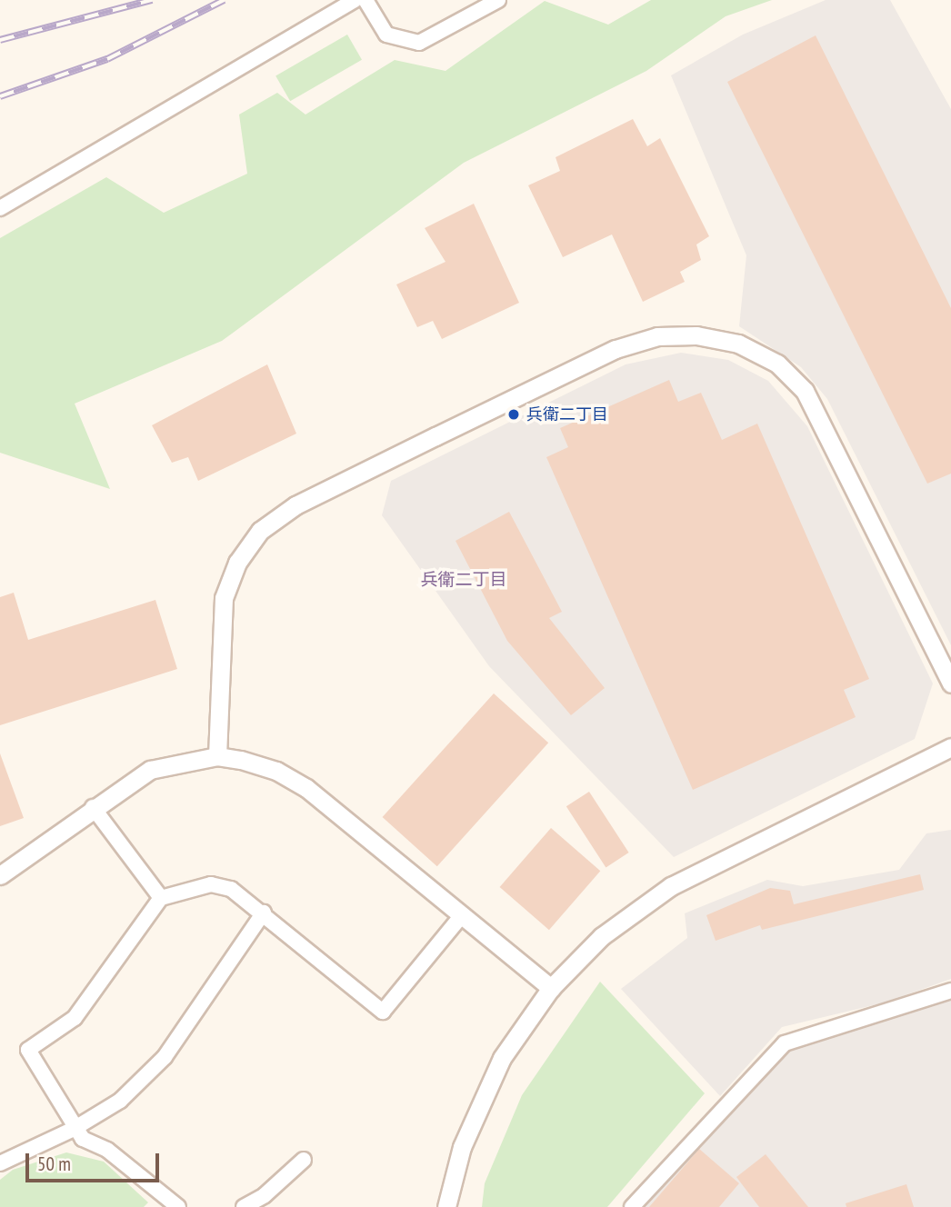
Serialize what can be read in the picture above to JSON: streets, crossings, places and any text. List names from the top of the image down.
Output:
{
  "districts": ["兵衛二丁目"],
  "places": ["兵衛二丁目"],
  "scale_bar": "50 m"
}
